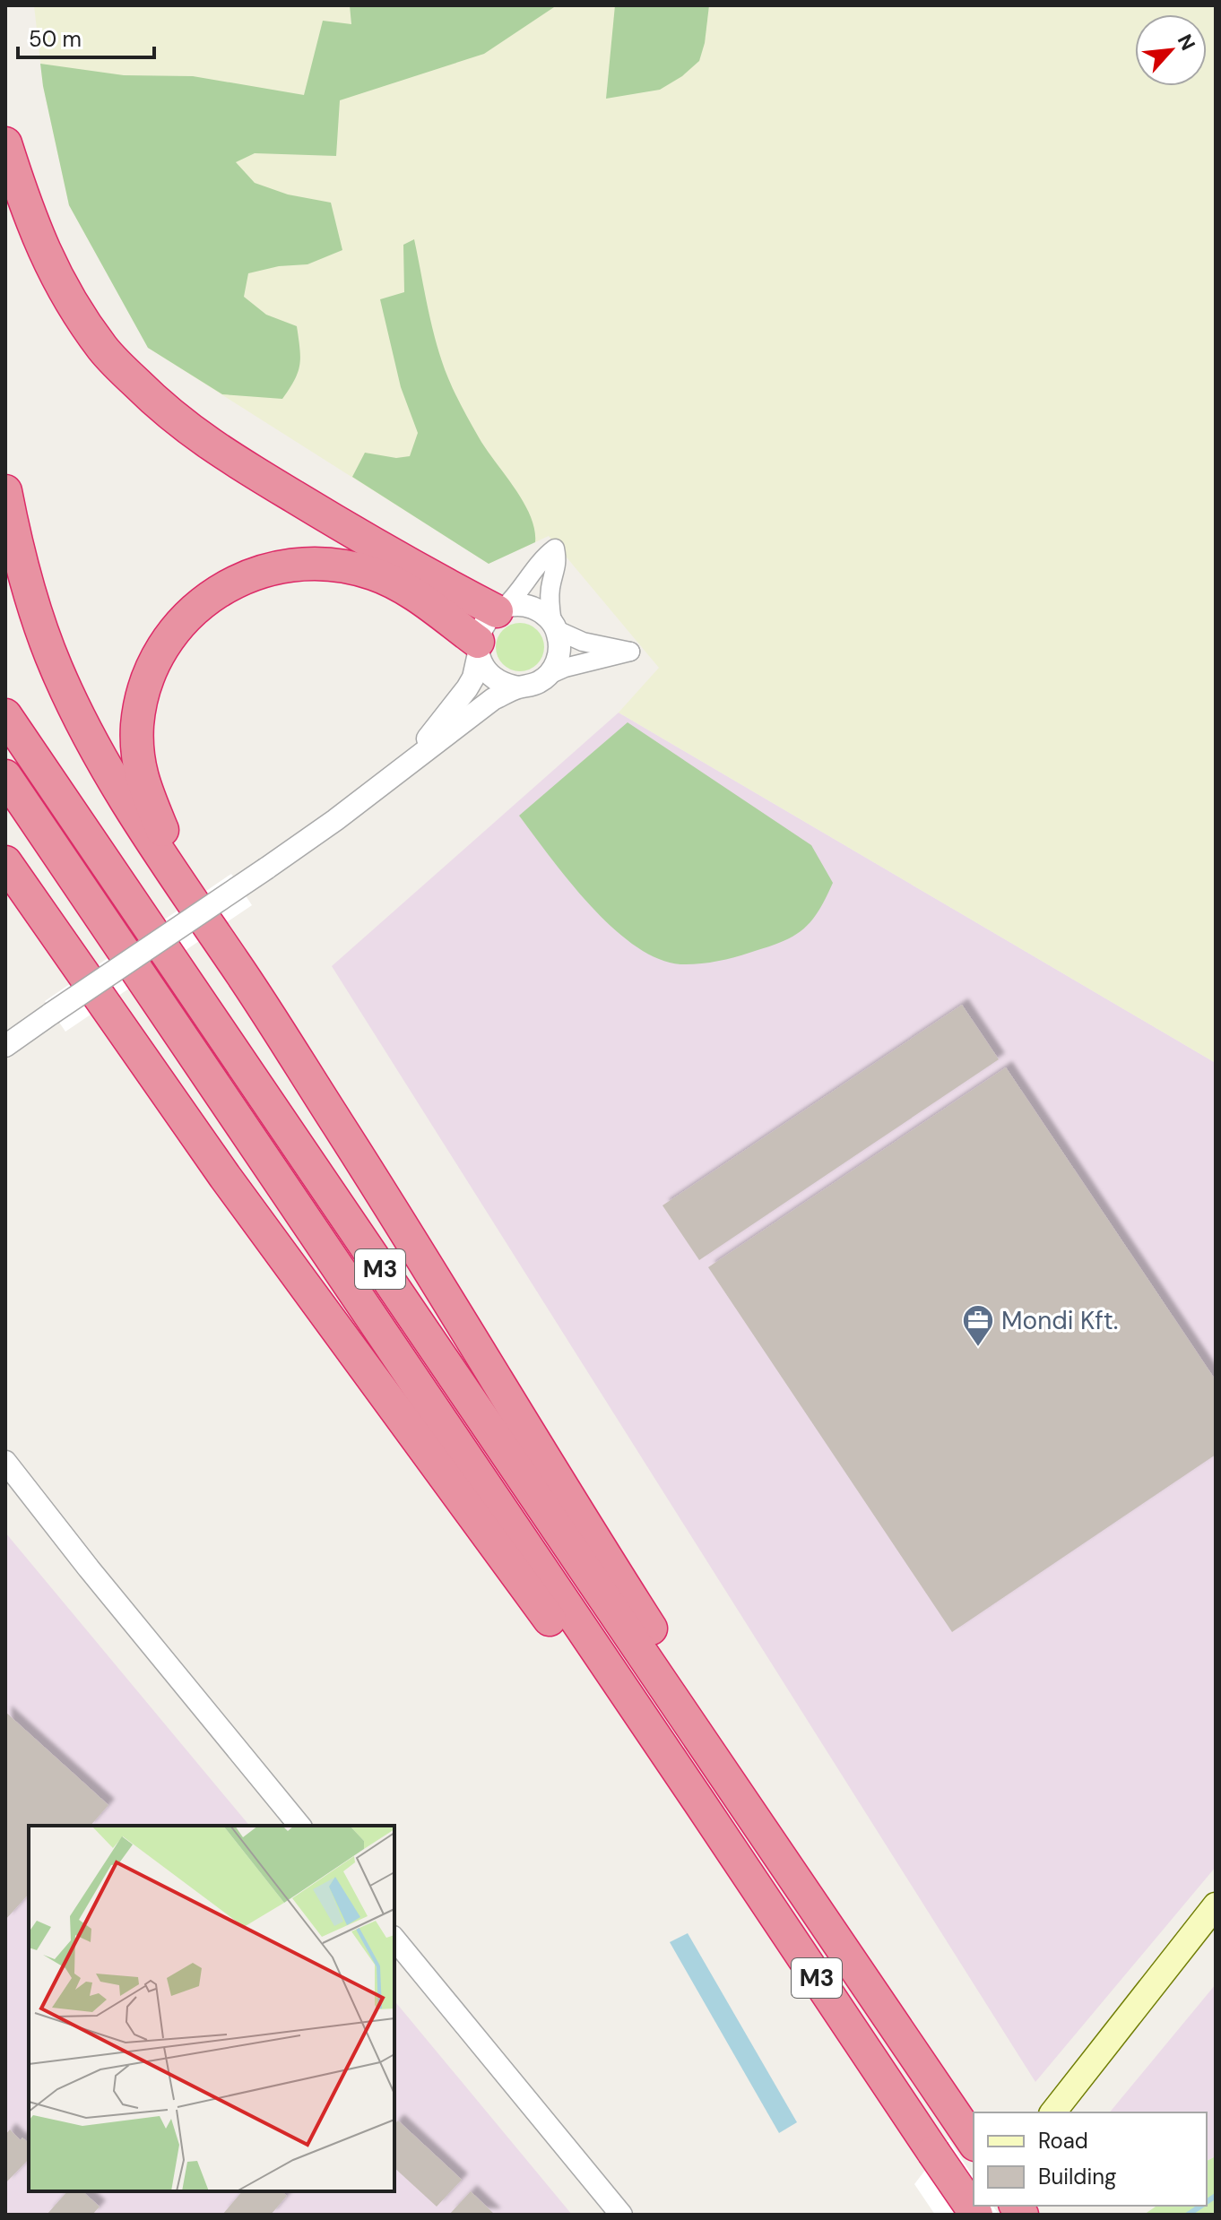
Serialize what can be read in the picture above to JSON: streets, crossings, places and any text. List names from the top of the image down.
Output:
{
  "streets": {
    "highway": ["M3"]
  },
  "places": {
    "office": ["Mondi Kft."]
  },
  "legend": ["Road", "Building"],
  "scale_bar": "50 m",
  "north": "top right"
}
